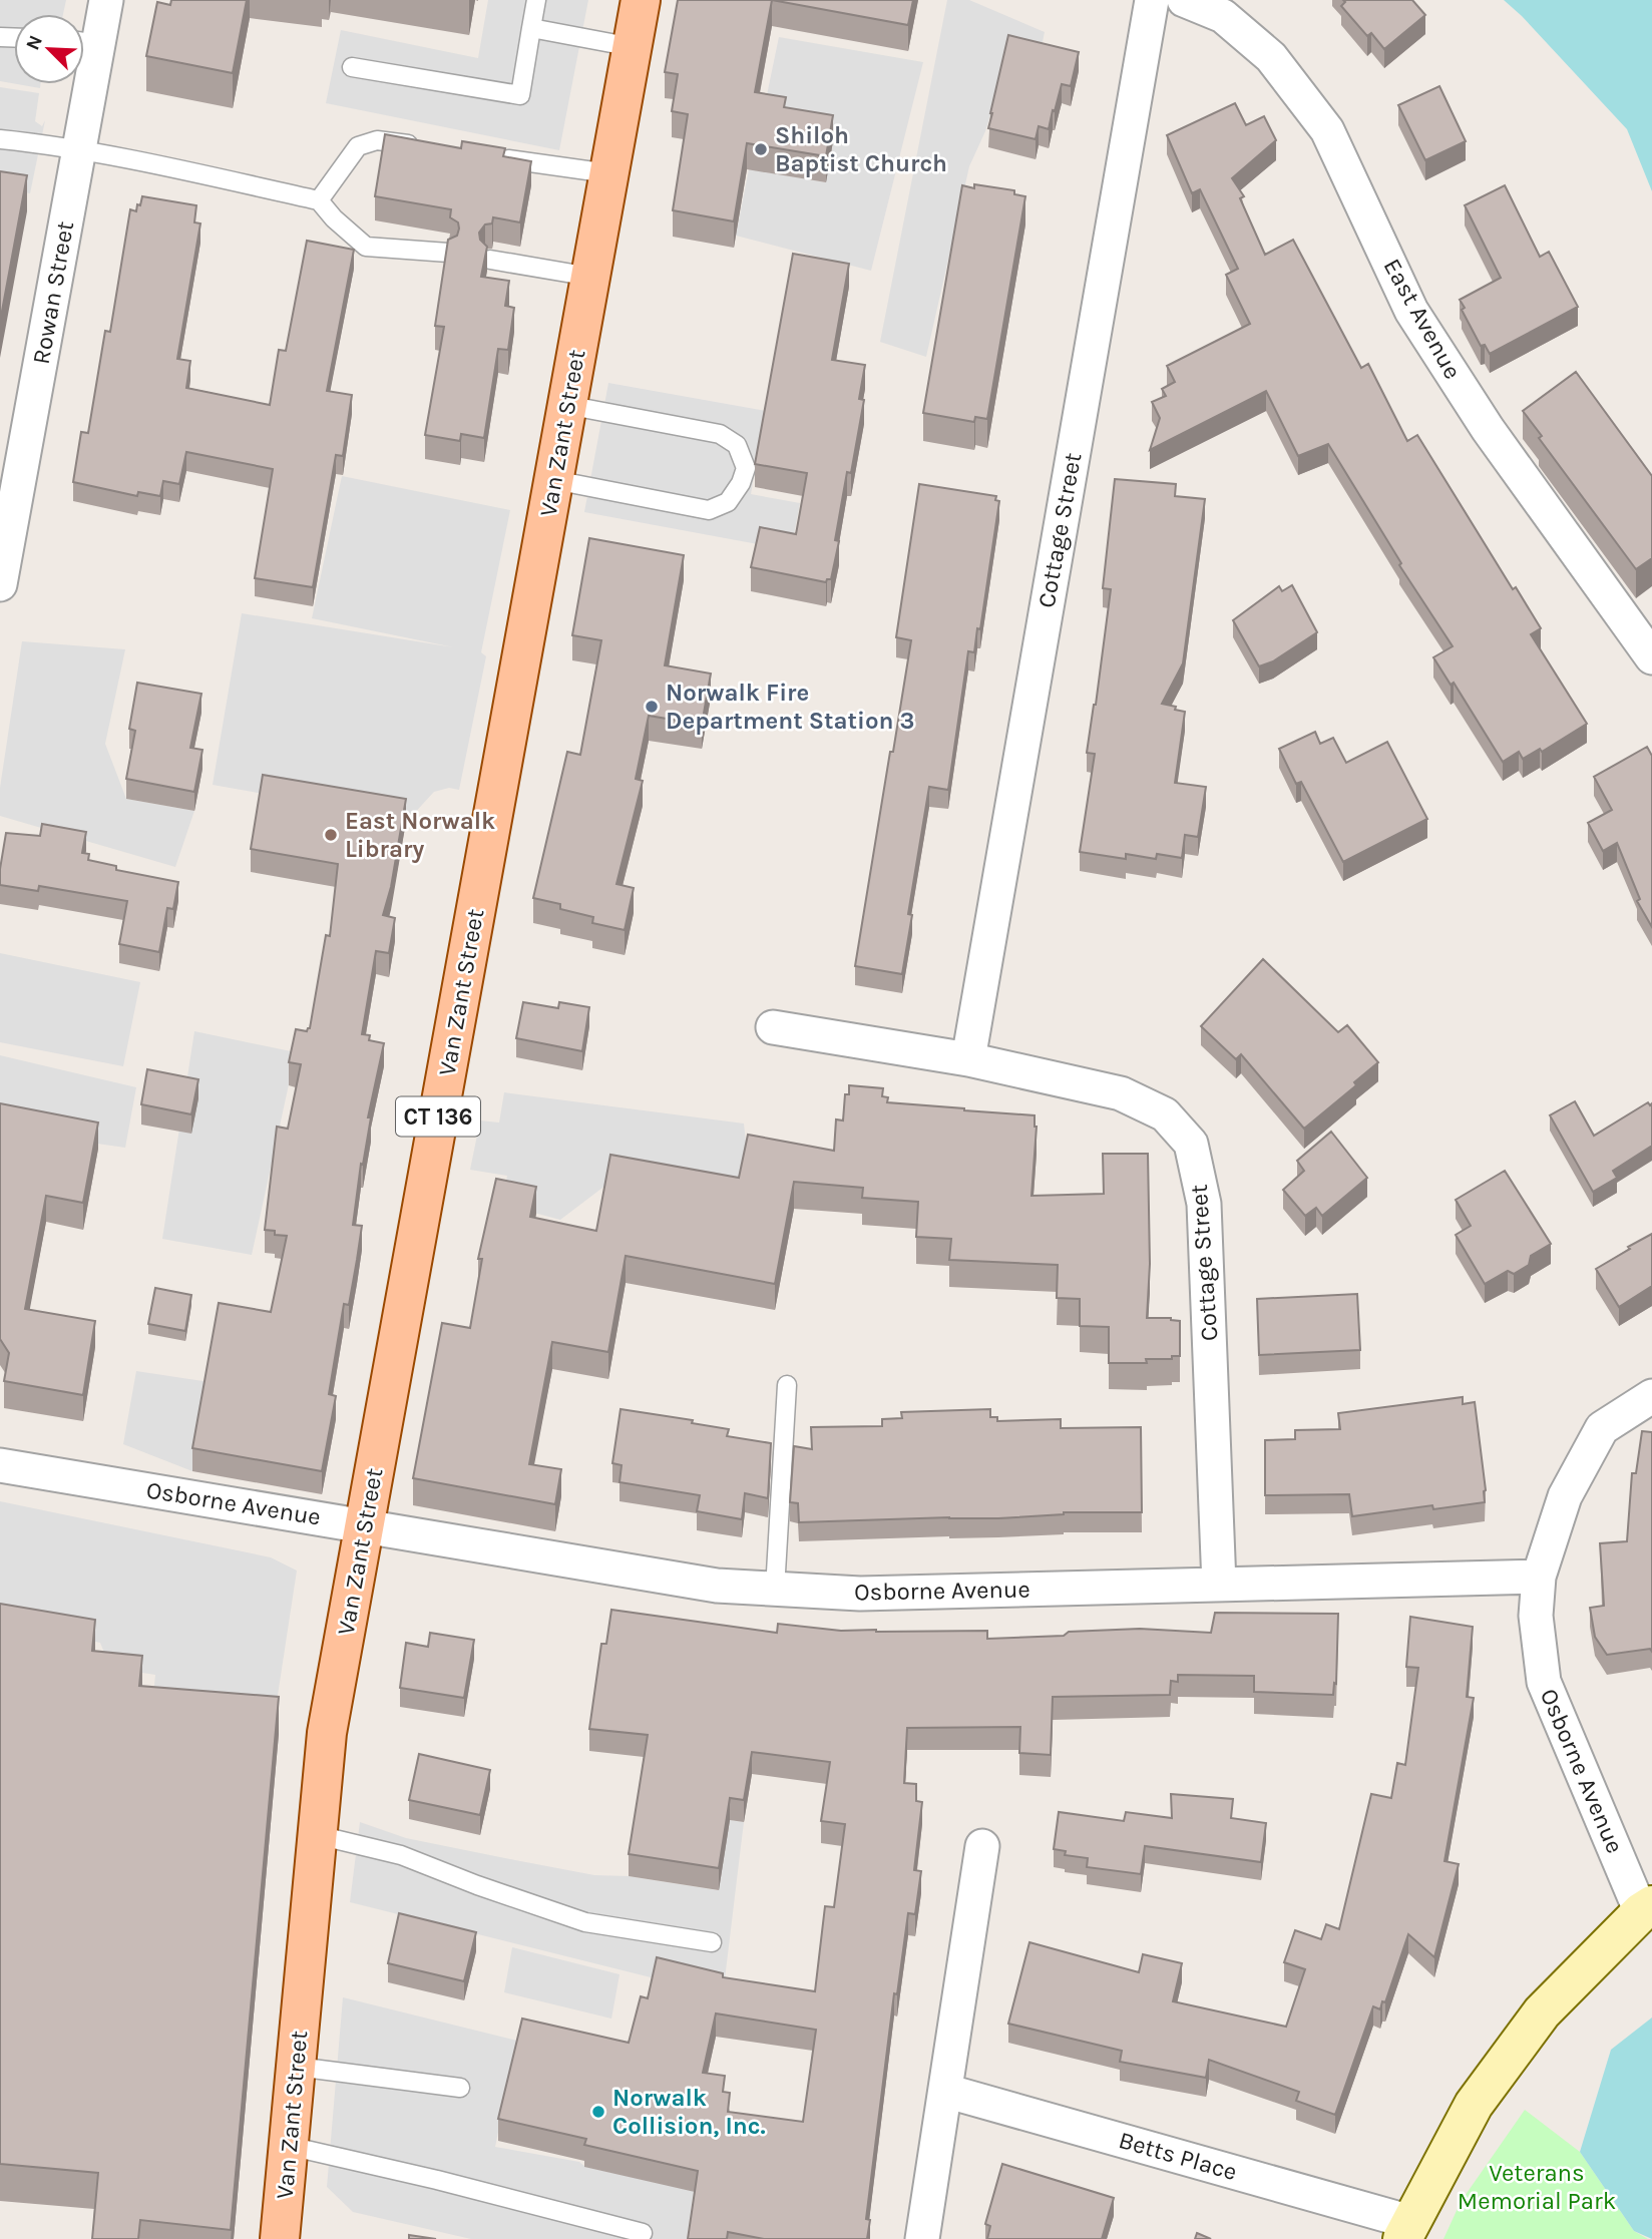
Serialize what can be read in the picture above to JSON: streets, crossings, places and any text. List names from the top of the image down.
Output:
{
  "streets": {
    "main road": ["Van Zant Street", "CT 136"],
    "street": [
      "Rowan Street",
      "East Avenue",
      "Cottage Street",
      "Osborne Avenue",
      "Betts Place"
    ]
  },
  "crossings": [
    ["Van Zant Street", "Osborne Avenue"],
    ["Cottage Street", "Osborne Avenue"]
  ],
  "parks": ["Veterans Memorial Park"],
  "places": [
    "Shiloh Baptist Church",
    "Norwalk Fire Department Station 3",
    "East Norwalk Library",
    "Norwalk Collision, Inc."
  ],
  "north": "top left"
}
